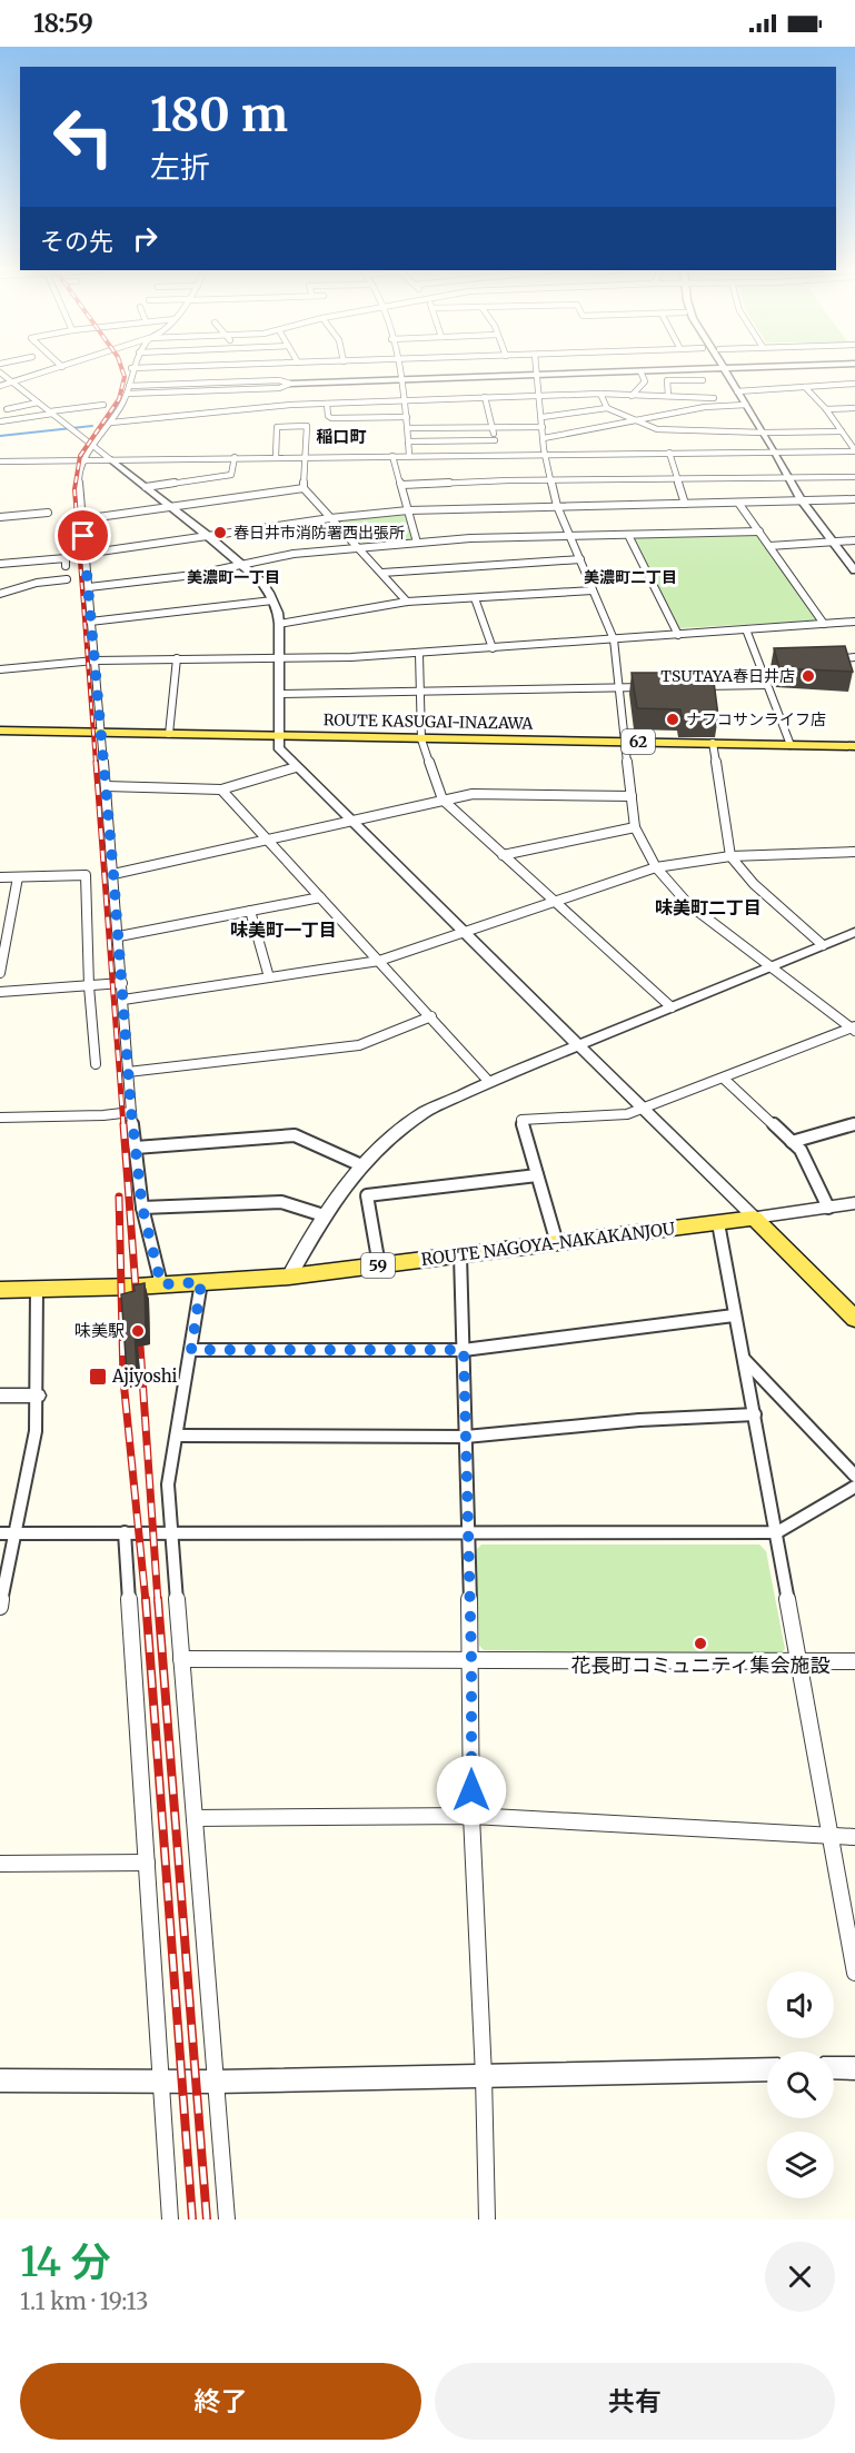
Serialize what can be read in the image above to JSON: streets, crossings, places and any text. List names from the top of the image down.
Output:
{
  "streets": {
    "main road": [
      "ROUTE KASUGAI-INAZAWA",
      "62",
      "ROUTE NAGOYA-NAKAKANJOU",
      "59"
    ]
  },
  "districts": [
    "稲口町",
    "美濃町一丁目",
    "美濃町二丁目",
    "味美町二丁目",
    "味美町一丁目"
  ],
  "places": {
    "other": [
      "春日井市消防署西出張所",
      "TSUTAYA春日井店",
      "ナフコサンライフ店",
      "味美駅",
      "花長町コミュニティ集会施設"
    ],
    "transit": ["Ajiyoshi"]
  },
  "page": {
    "status": "18:59",
    "turn": ["180 m", "左折"],
    "then": "その先",
    "heading": ["14 分", "1.1 km · 19:13"],
    "buttons": ["終了", "共有"]
  }
}
